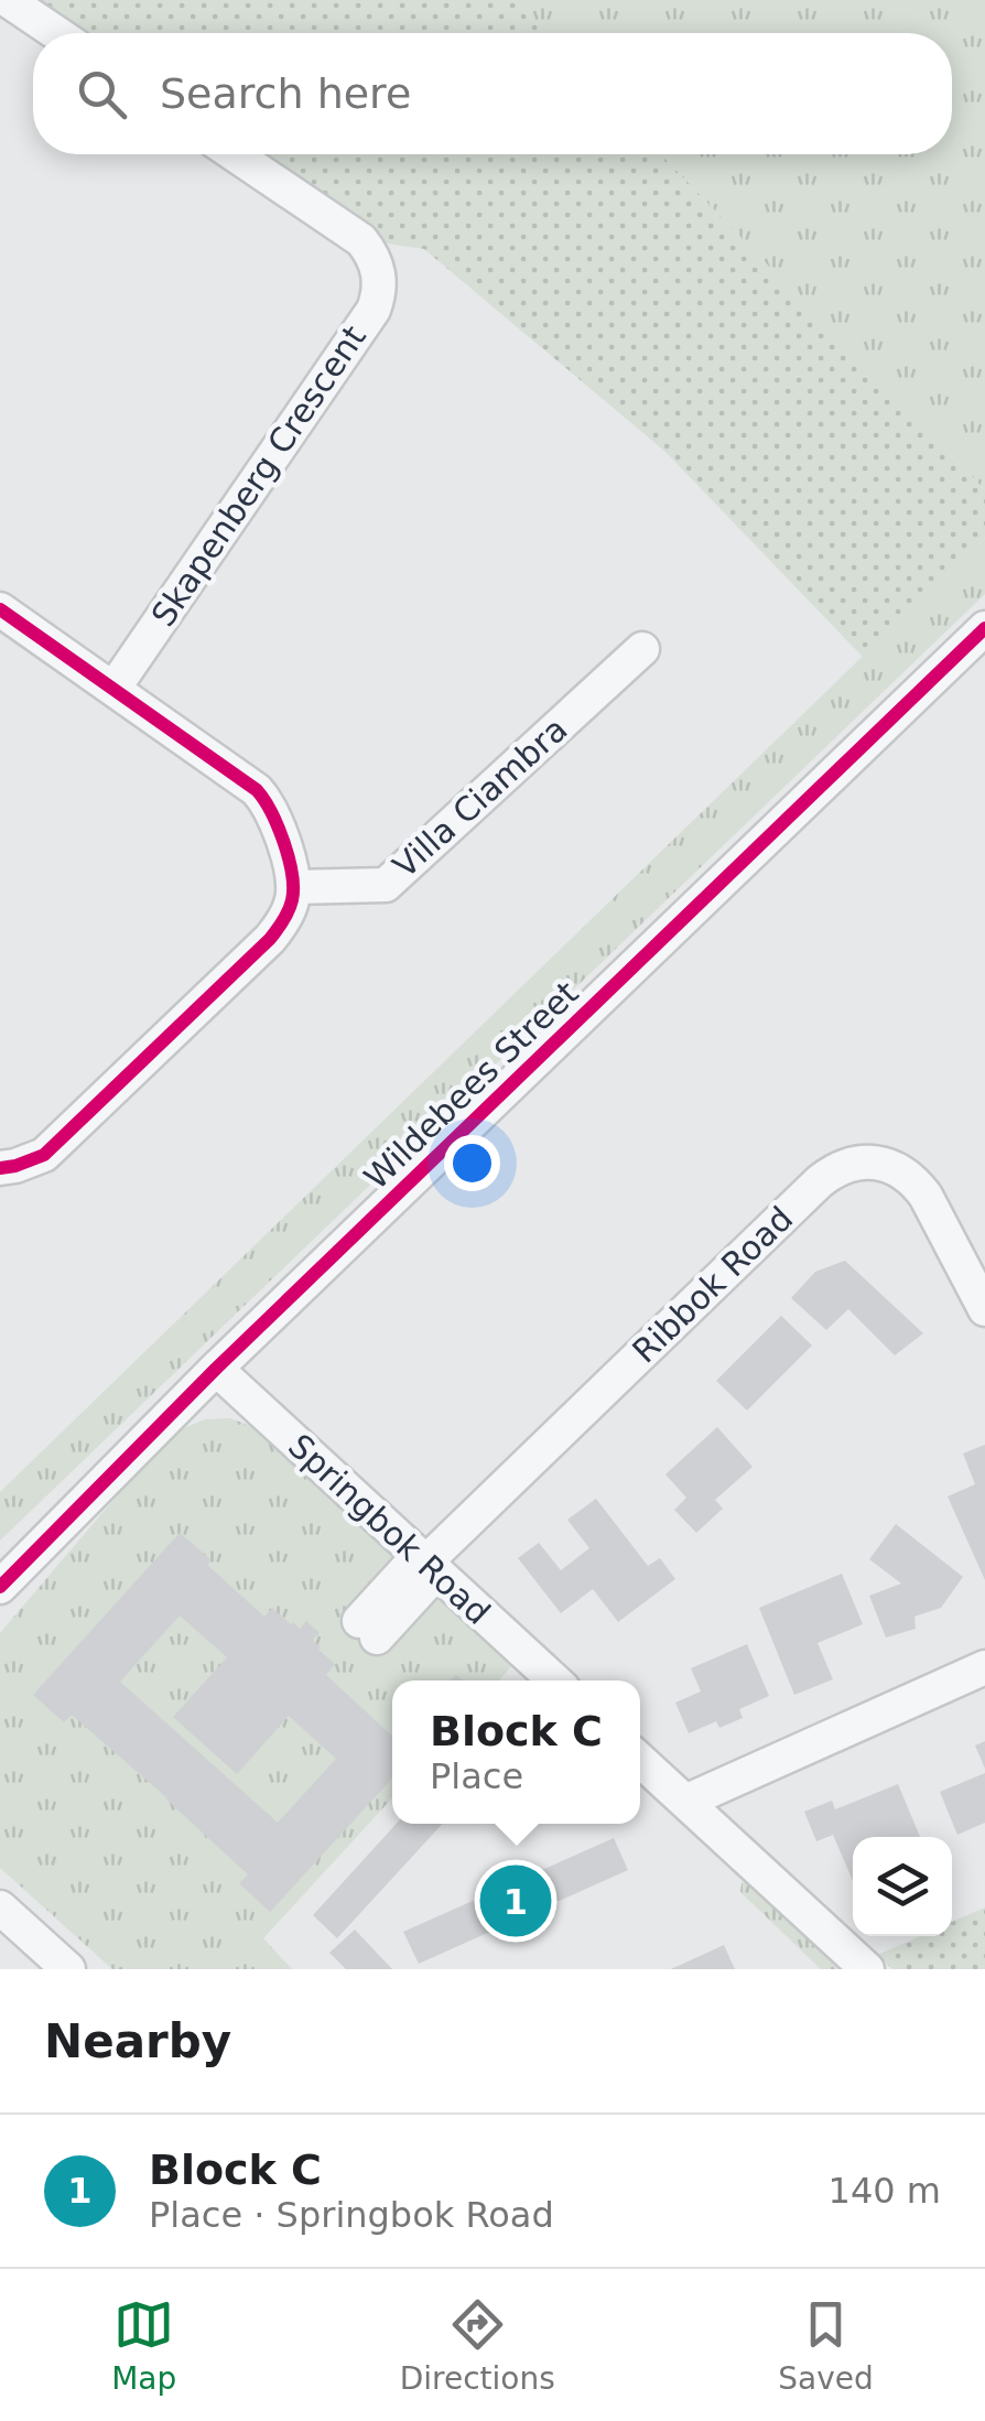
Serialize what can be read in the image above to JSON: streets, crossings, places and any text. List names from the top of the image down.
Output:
{
  "streets": {
    "street": [
      "Skapenberg Crescent",
      "Villa Ciambra",
      "Wildebees Street",
      "Ribbok Road",
      "Springbok Road"
    ]
  },
  "crossings": [
    ["Wildebees Street", "Springbok Road"],
    ["Ribbok Road", "Springbok Road"]
  ],
  "page": {
    "search": "Search here",
    "popup": ["Block C", "Place"],
    "pins": "1",
    "heading": "Nearby",
    "list": [
      {
        "mark": "1",
        "name": "Block C",
        "note": "Place · Springbok Road",
        "value": "140 m"
      }
    ],
    "nav": ["Map", "Directions", "Saved"]
  }
}
